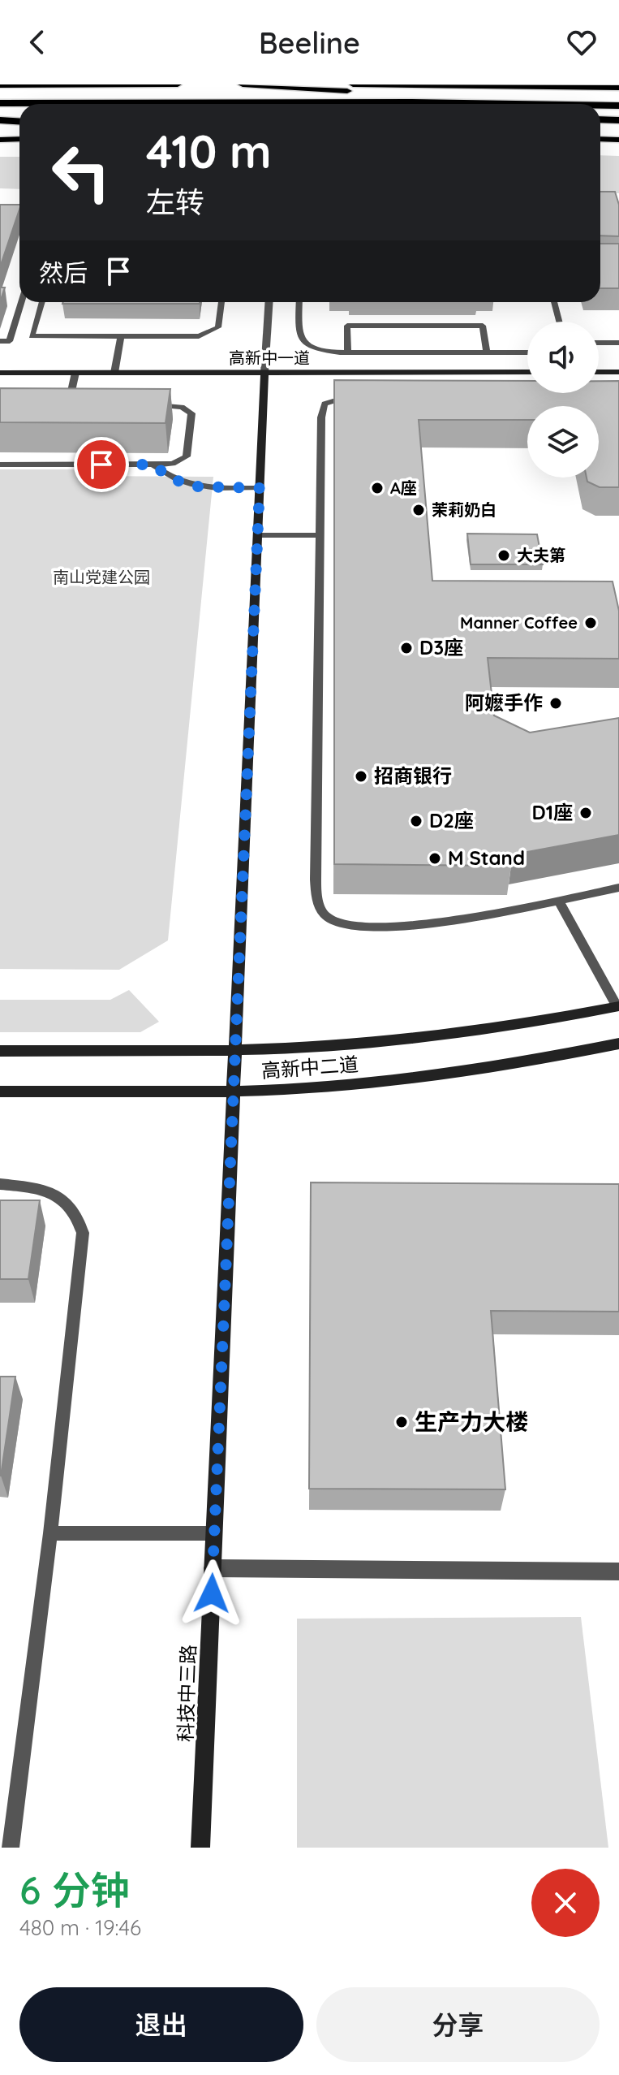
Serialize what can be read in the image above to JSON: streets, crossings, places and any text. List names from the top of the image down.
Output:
{
  "streets": {
    "street": ["高新中一道", "高新中二道", "科技中三路"]
  },
  "crossings": [
    ["高新中一道", "科技中三路"],
    ["高新中二道", "科技中三路"]
  ],
  "parks": ["南山党建公园"],
  "places": [
    "A座",
    "茉莉奶白",
    "大夫第",
    "Manner Coffee",
    "D3座",
    "阿嬷手作",
    "招商银行",
    "D1座",
    "D2座",
    "M Stand",
    "生产力大楼"
  ],
  "page": {
    "header": "Beeline",
    "turn": ["410 m", "左转"],
    "then": "然后",
    "heading": ["6 分钟", "480 m · 19:46"],
    "buttons": ["退出", "分享"]
  }
}
